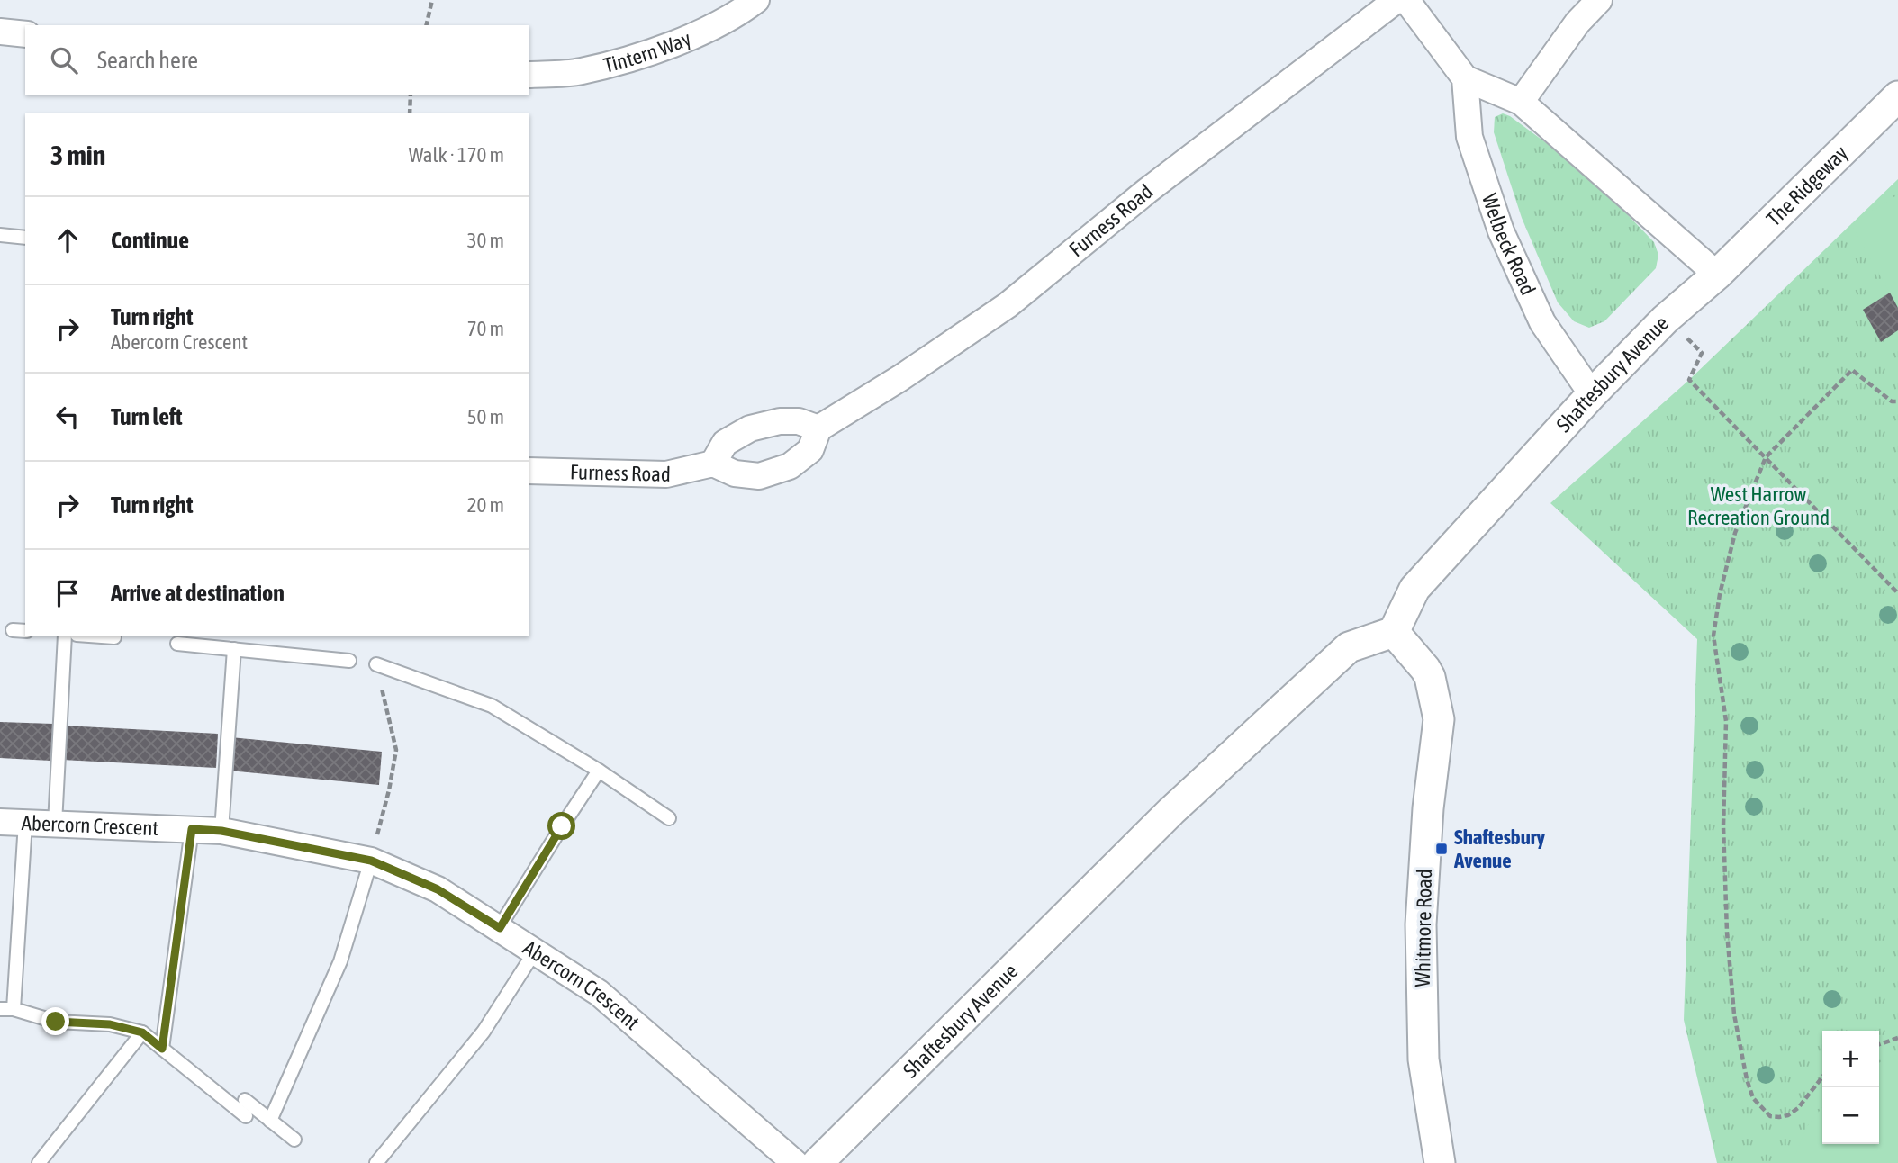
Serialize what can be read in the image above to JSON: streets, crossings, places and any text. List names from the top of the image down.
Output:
{
  "streets": {
    "street": [
      "Tintern Way",
      "The Ridgeway",
      "Furness Road",
      "Welbeck Road",
      "Shaftesbury Avenue",
      "Abercorn Crescent",
      "Whitmore Road"
    ]
  },
  "crossings": [
    ["The Ridgeway", "Shaftesbury Avenue"],
    ["Welbeck Road", "Shaftesbury Avenue"],
    ["Shaftesbury Avenue", "Whitmore Road"]
  ],
  "parks": ["West Harrow Recreation Ground"],
  "places": {
    "transit": ["Shaftesbury Avenue"]
  },
  "page": {
    "search": "Search here",
    "heading": ["3 min", "Walk · 170 m"],
    "list": [
      ["Continue", "30 m"],
      ["Turn right", "Abercorn Crescent", "70 m"],
      ["Turn left", "50 m"],
      ["Turn right", "20 m"],
      "Arrive at destination"
    ],
    "map_buttons": ["+", "−"]
  }
}
